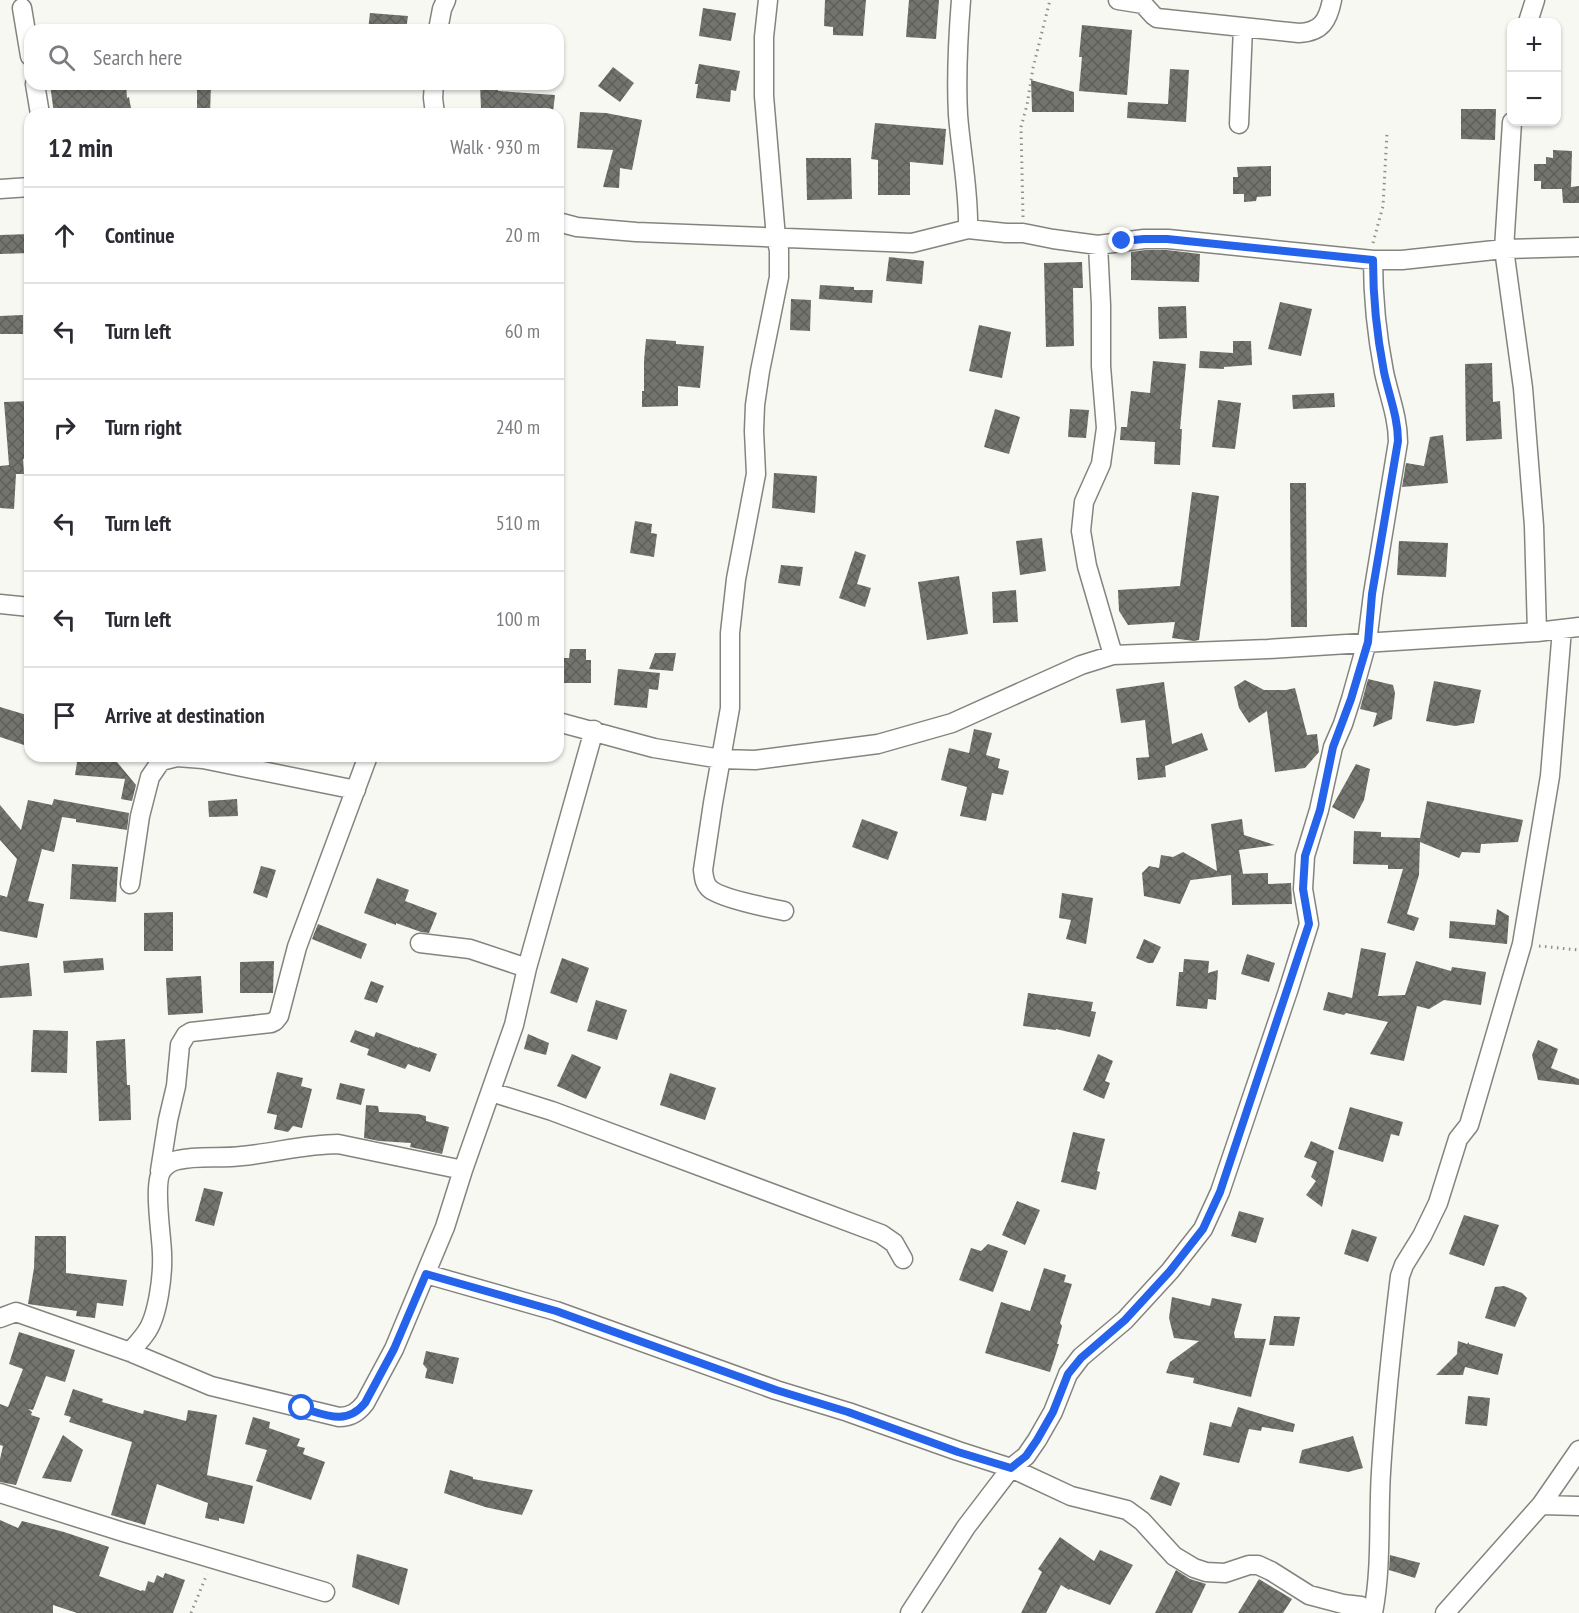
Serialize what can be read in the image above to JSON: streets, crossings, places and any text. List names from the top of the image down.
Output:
{
  "page": {
    "map_buttons": ["+", "−"],
    "search": "Search here",
    "heading": ["12 min", "Walk · 930 m"],
    "list": [
      ["Continue", "20 m"],
      ["Turn left", "60 m"],
      ["Turn right", "240 m"],
      ["Turn left", "510 m"],
      ["Turn left", "100 m"],
      "Arrive at destination"
    ]
  }
}
